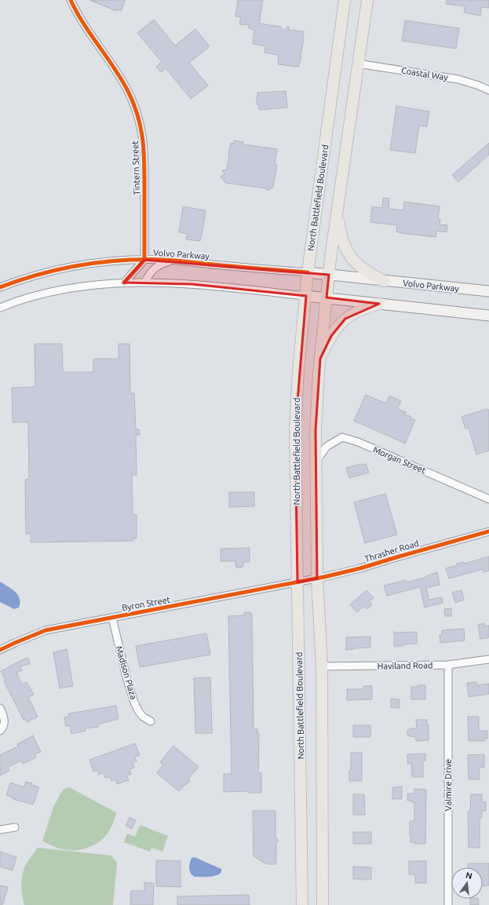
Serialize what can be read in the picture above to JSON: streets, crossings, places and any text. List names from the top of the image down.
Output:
{
  "streets": {
    "main road": ["North Battlefield Boulevard", "Volvo Parkway"],
    "street": [
      "Coastal Way",
      "Tintern Street",
      "Morgan Street",
      "Thrasher Road",
      "Byron Street",
      "Haviland Road",
      "Madison Plaza",
      "Valmire Drive"
    ]
  },
  "crossings": [
    ["Tintern Street", "Volvo Parkway"],
    ["North Battlefield Boulevard", "Volvo Parkway"],
    ["North Battlefield Boulevard", "Thrasher Road"],
    ["North Battlefield Boulevard", "Byron Street"],
    ["Thrasher Road", "Byron Street"],
    ["Byron Street", "Madison Plaza"],
    ["Haviland Road", "Valmire Drive"]
  ],
  "north": "top"
}
